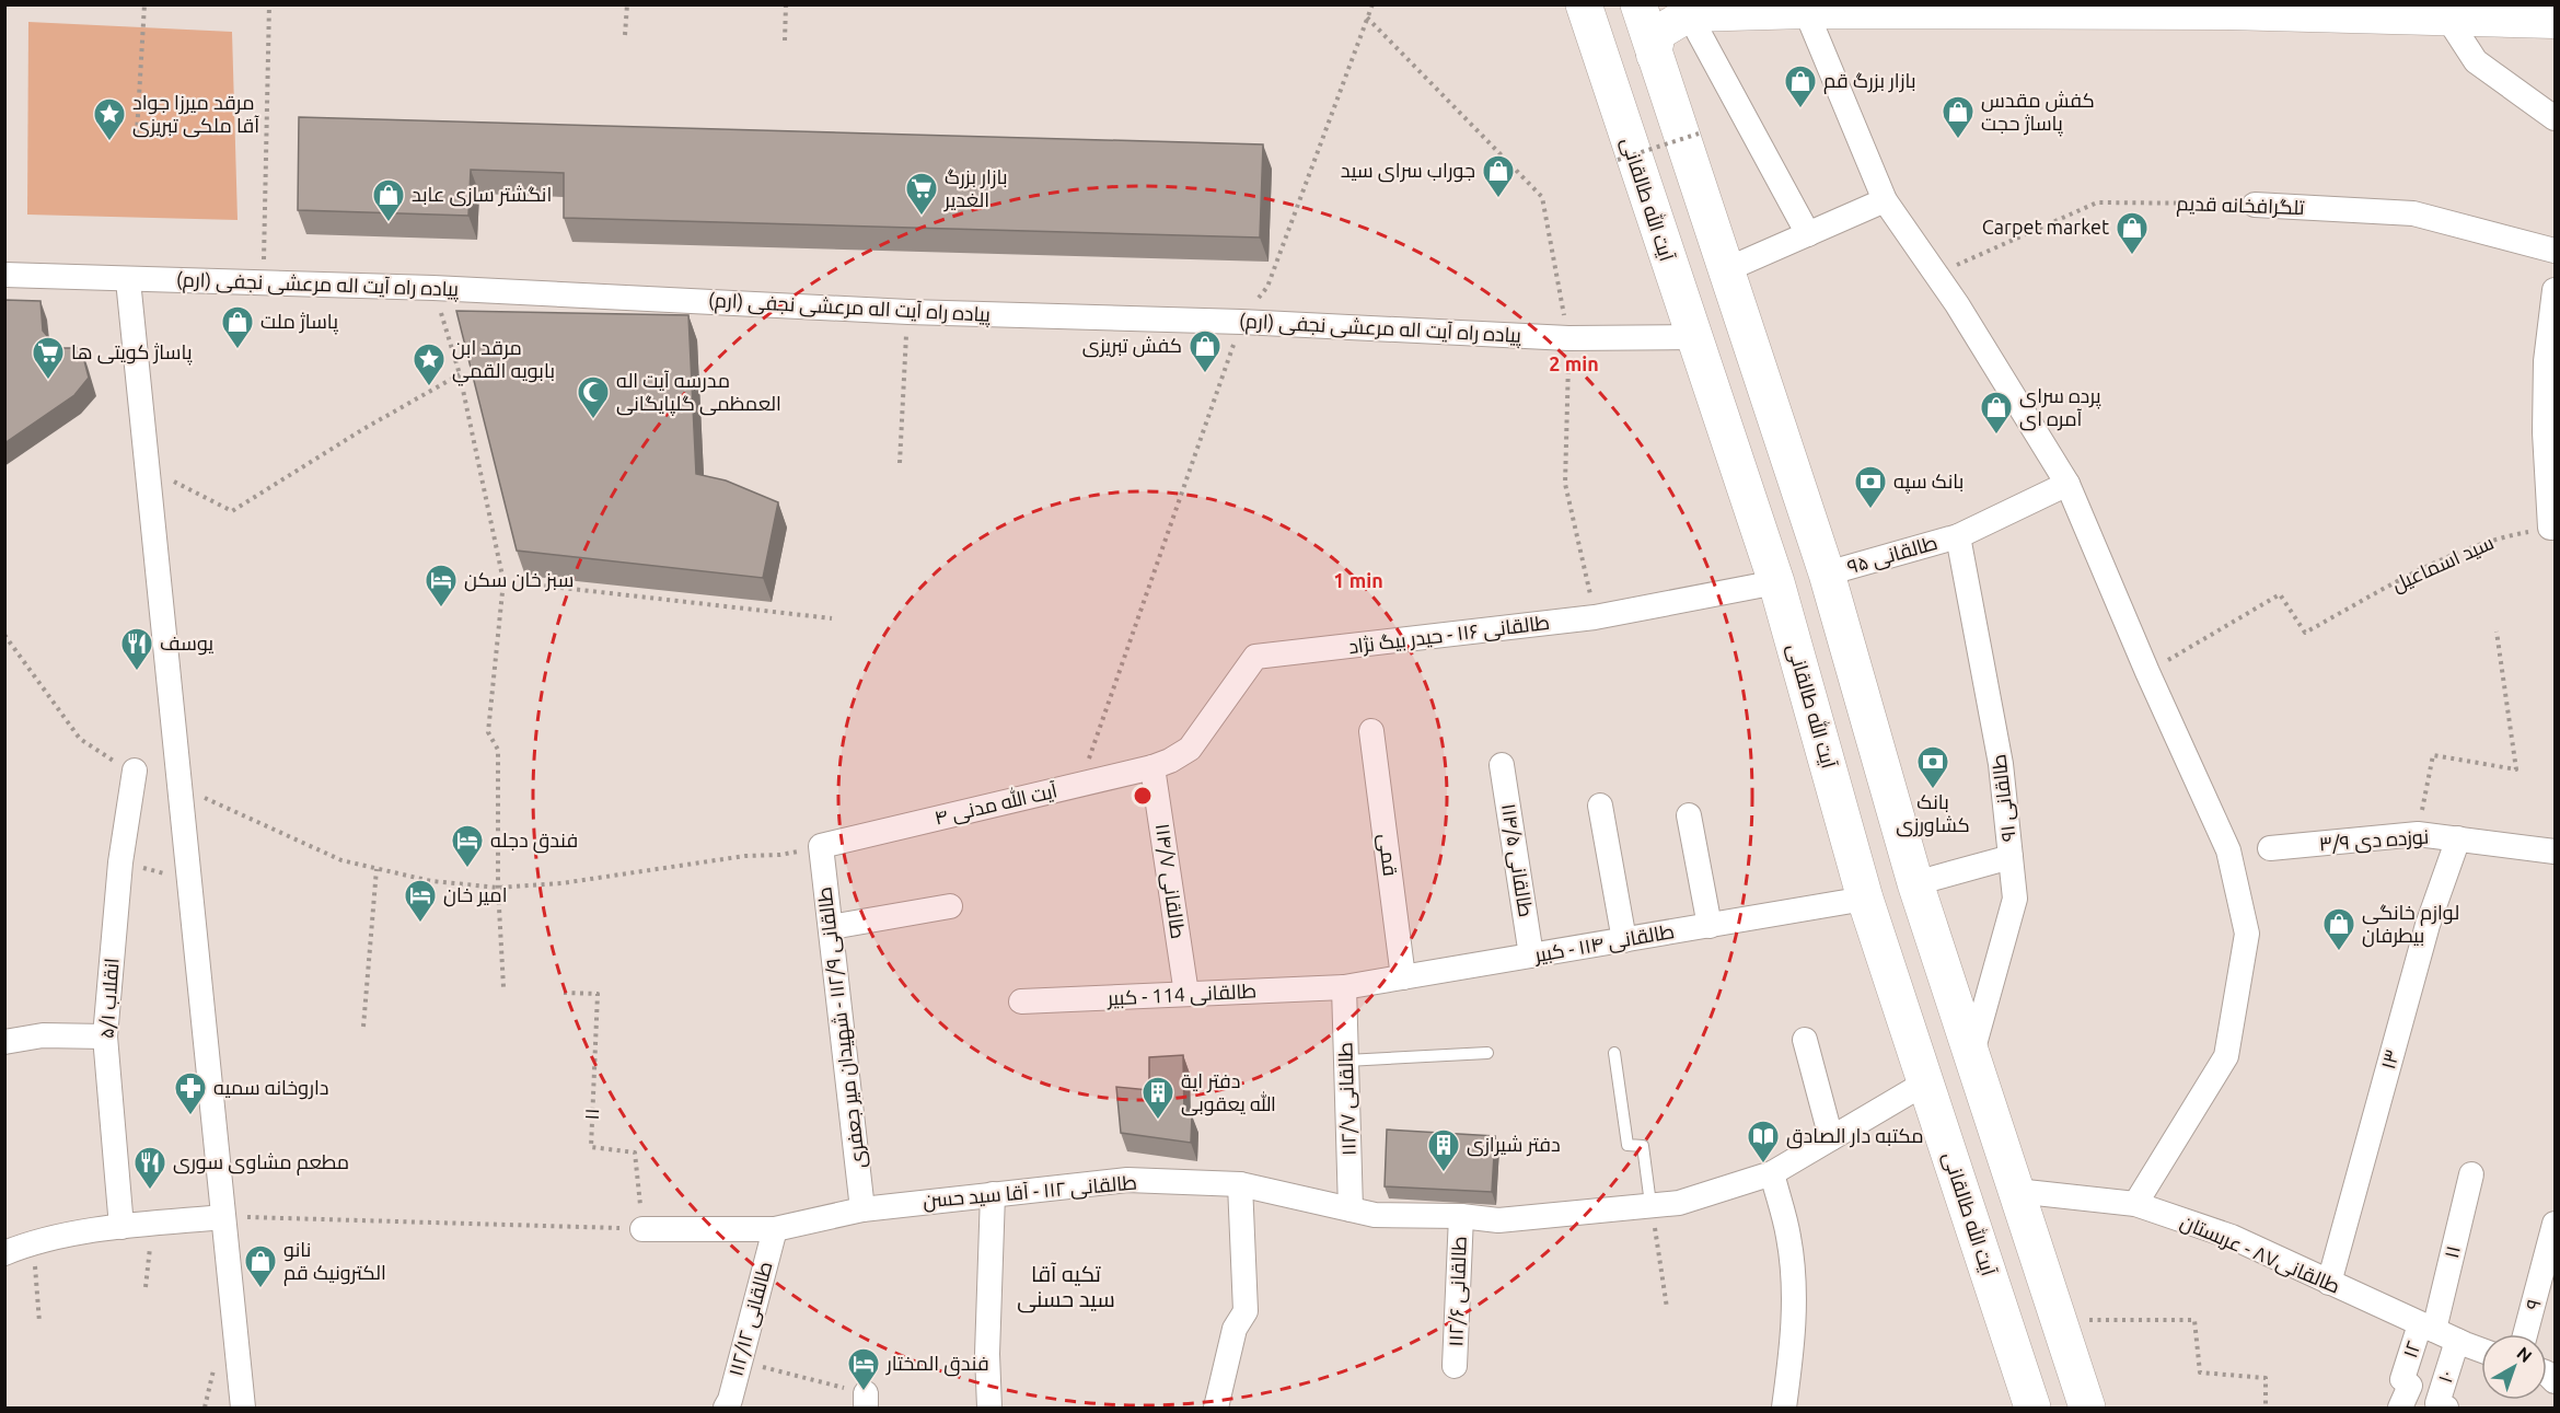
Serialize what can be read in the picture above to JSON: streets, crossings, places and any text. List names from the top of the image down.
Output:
{
  "streets": {
    "main road": ["آیت الله طالقانی"],
    "street": [
      "تلگرافخانه قدیم",
      "پیاده راه آیت اله مرعشی نجفی (ارم)",
      "طالقانی ۹۵",
      "طالقانی ۱۱۶ - حیدر بیگ نژاد",
      "طالقانی ۹۱",
      "۴ آیت الله مدنی",
      "نوزده دی ۳/۹",
      "قمی",
      "طالقانی ۱۱۴/۵",
      "طالقانی ۱۱۴/۷",
      "طالقانی ۱۱۴ - کبیر",
      "طالقانی 114 - کبیر",
      "انقلاب ۵/۱",
      "طالقانی ۱۱۲/۹ - شهیدان میر جعفری",
      "۱۳",
      "طالقانی ۱۱۲/۷",
      "۱۱",
      "طالقانی ۱۱۲ - آقا سید حسن",
      "طالقانی۸۷ - عربستان",
      "طالقانی ۱۱۲/۶",
      "۹",
      "طالقانی ۱۱۲/۱۲",
      "۱۲",
      "۱۰"
    ],
    "path": ["سید اسماعیل"]
  },
  "crossings": [
    ["آیت الله طالقانی", "پیاده راه آیت اله مرعشی نجفی (ارم)"],
    ["آیت الله طالقانی", "طالقانی ۱۱۶ - حیدر بیگ نژاد"],
    ["آیت الله طالقانی", "طالقانی ۱۱۴ - کبیر"],
    ["آیت الله طالقانی", "طالقانی ۱۱۲ - آقا سید حسن"],
    ["طالقانی ۹۵", "طالقانی ۹۱"],
    ["طالقانی ۱۱۶ - حیدر بیگ نژاد", "۴ آیت الله مدنی"],
    ["طالقانی ۱۱۶ - حیدر بیگ نژاد", "طالقانی ۱۱۴/۷"],
    ["۴ آیت الله مدنی", "طالقانی ۱۱۴/۷"],
    ["۴ آیت الله مدنی", "طالقانی ۱۱۲/۹ - شهیدان میر جعفری"],
    ["نوزده دی ۳/۹", "۱۳"],
    ["قمی", "طالقانی ۱۱۴ - کبیر"],
    ["طالقانی ۱۱۴/۵", "طالقانی ۱۱۴ - کبیر"],
    ["طالقانی ۱۱۴/۷", "طالقانی 114 - کبیر"],
    ["طالقانی ۱۱۴ - کبیر", "طالقانی 114 - کبیر"],
    ["طالقانی ۱۱۴ - کبیر", "طالقانی ۱۱۲/۷"],
    ["طالقانی 114 - کبیر", "طالقانی ۱۱۲/۷"],
    ["طالقانی ۱۱۲/۹ - شهیدان میر جعفری", "طالقانی ۱۱۲ - آقا سید حسن"],
    ["۱۳", "طالقانی۸۷ - عربستان"],
    ["طالقانی ۱۱۲/۷", "طالقانی ۱۱۲ - آقا سید حسن"],
    ["۱۱", "طالقانی ۱۱۲ - آقا سید حسن"],
    ["۱۱", "طالقانی۸۷ - عربستان"],
    ["۱۱", "۱۲"],
    ["طالقانی ۱۱۲ - آقا سید حسن", "طالقانی ۱۱۲/۶"],
    ["طالقانی ۱۱۲ - آقا سید حسن", "طالقانی ۱۱۲/۱۲"],
    ["طالقانی۸۷ - عربستان", "۱۲"],
    ["طالقانی۸۷ - عربستان", "۱۰"]
  ],
  "districts": ["تکیه آقا سید حسنی"],
  "places": {
    "shop": [
      "بازار بزرگ قم",
      "کفش مقدس پاساژ حجت",
      "جوراب سرای سید",
      "انگشتر سازی عابد",
      "Carpet market",
      "پاساژ ملت",
      "کفش تبریزی",
      "پرده سرای آمره ای",
      "لوازم خانگی بیطرفان",
      "نانو الکترونیک قم"
    ],
    "place": ["مرقد میرزا جواد آقا ملکی تبریزی", "مرقد ابن بابويه القمي"],
    "supermarket": ["بازار بزرگ الغدیر", "پاساژ کویتی ها"],
    "mosque": ["مدرسه آیت اله العمظمی گلپایگانی"],
    "bank": ["بانک سپه", "بانک کشاورزی"],
    "hotel": [
      "سبز خان سکن",
      "فندق دجله",
      "امیر خان",
      "فندق المختار"
    ],
    "restaurant": ["یوسف", "مطعم مشاوی سوری"],
    "pharmacy": ["داروخانه سمیه"],
    "building": ["دفتر ایة الله یعقوبی", "دفتر شیرازی"],
    "library": ["مکتبه دار الصادق"]
  },
  "north": "top right",
  "rings": ["2 min", "1 min"]
}
